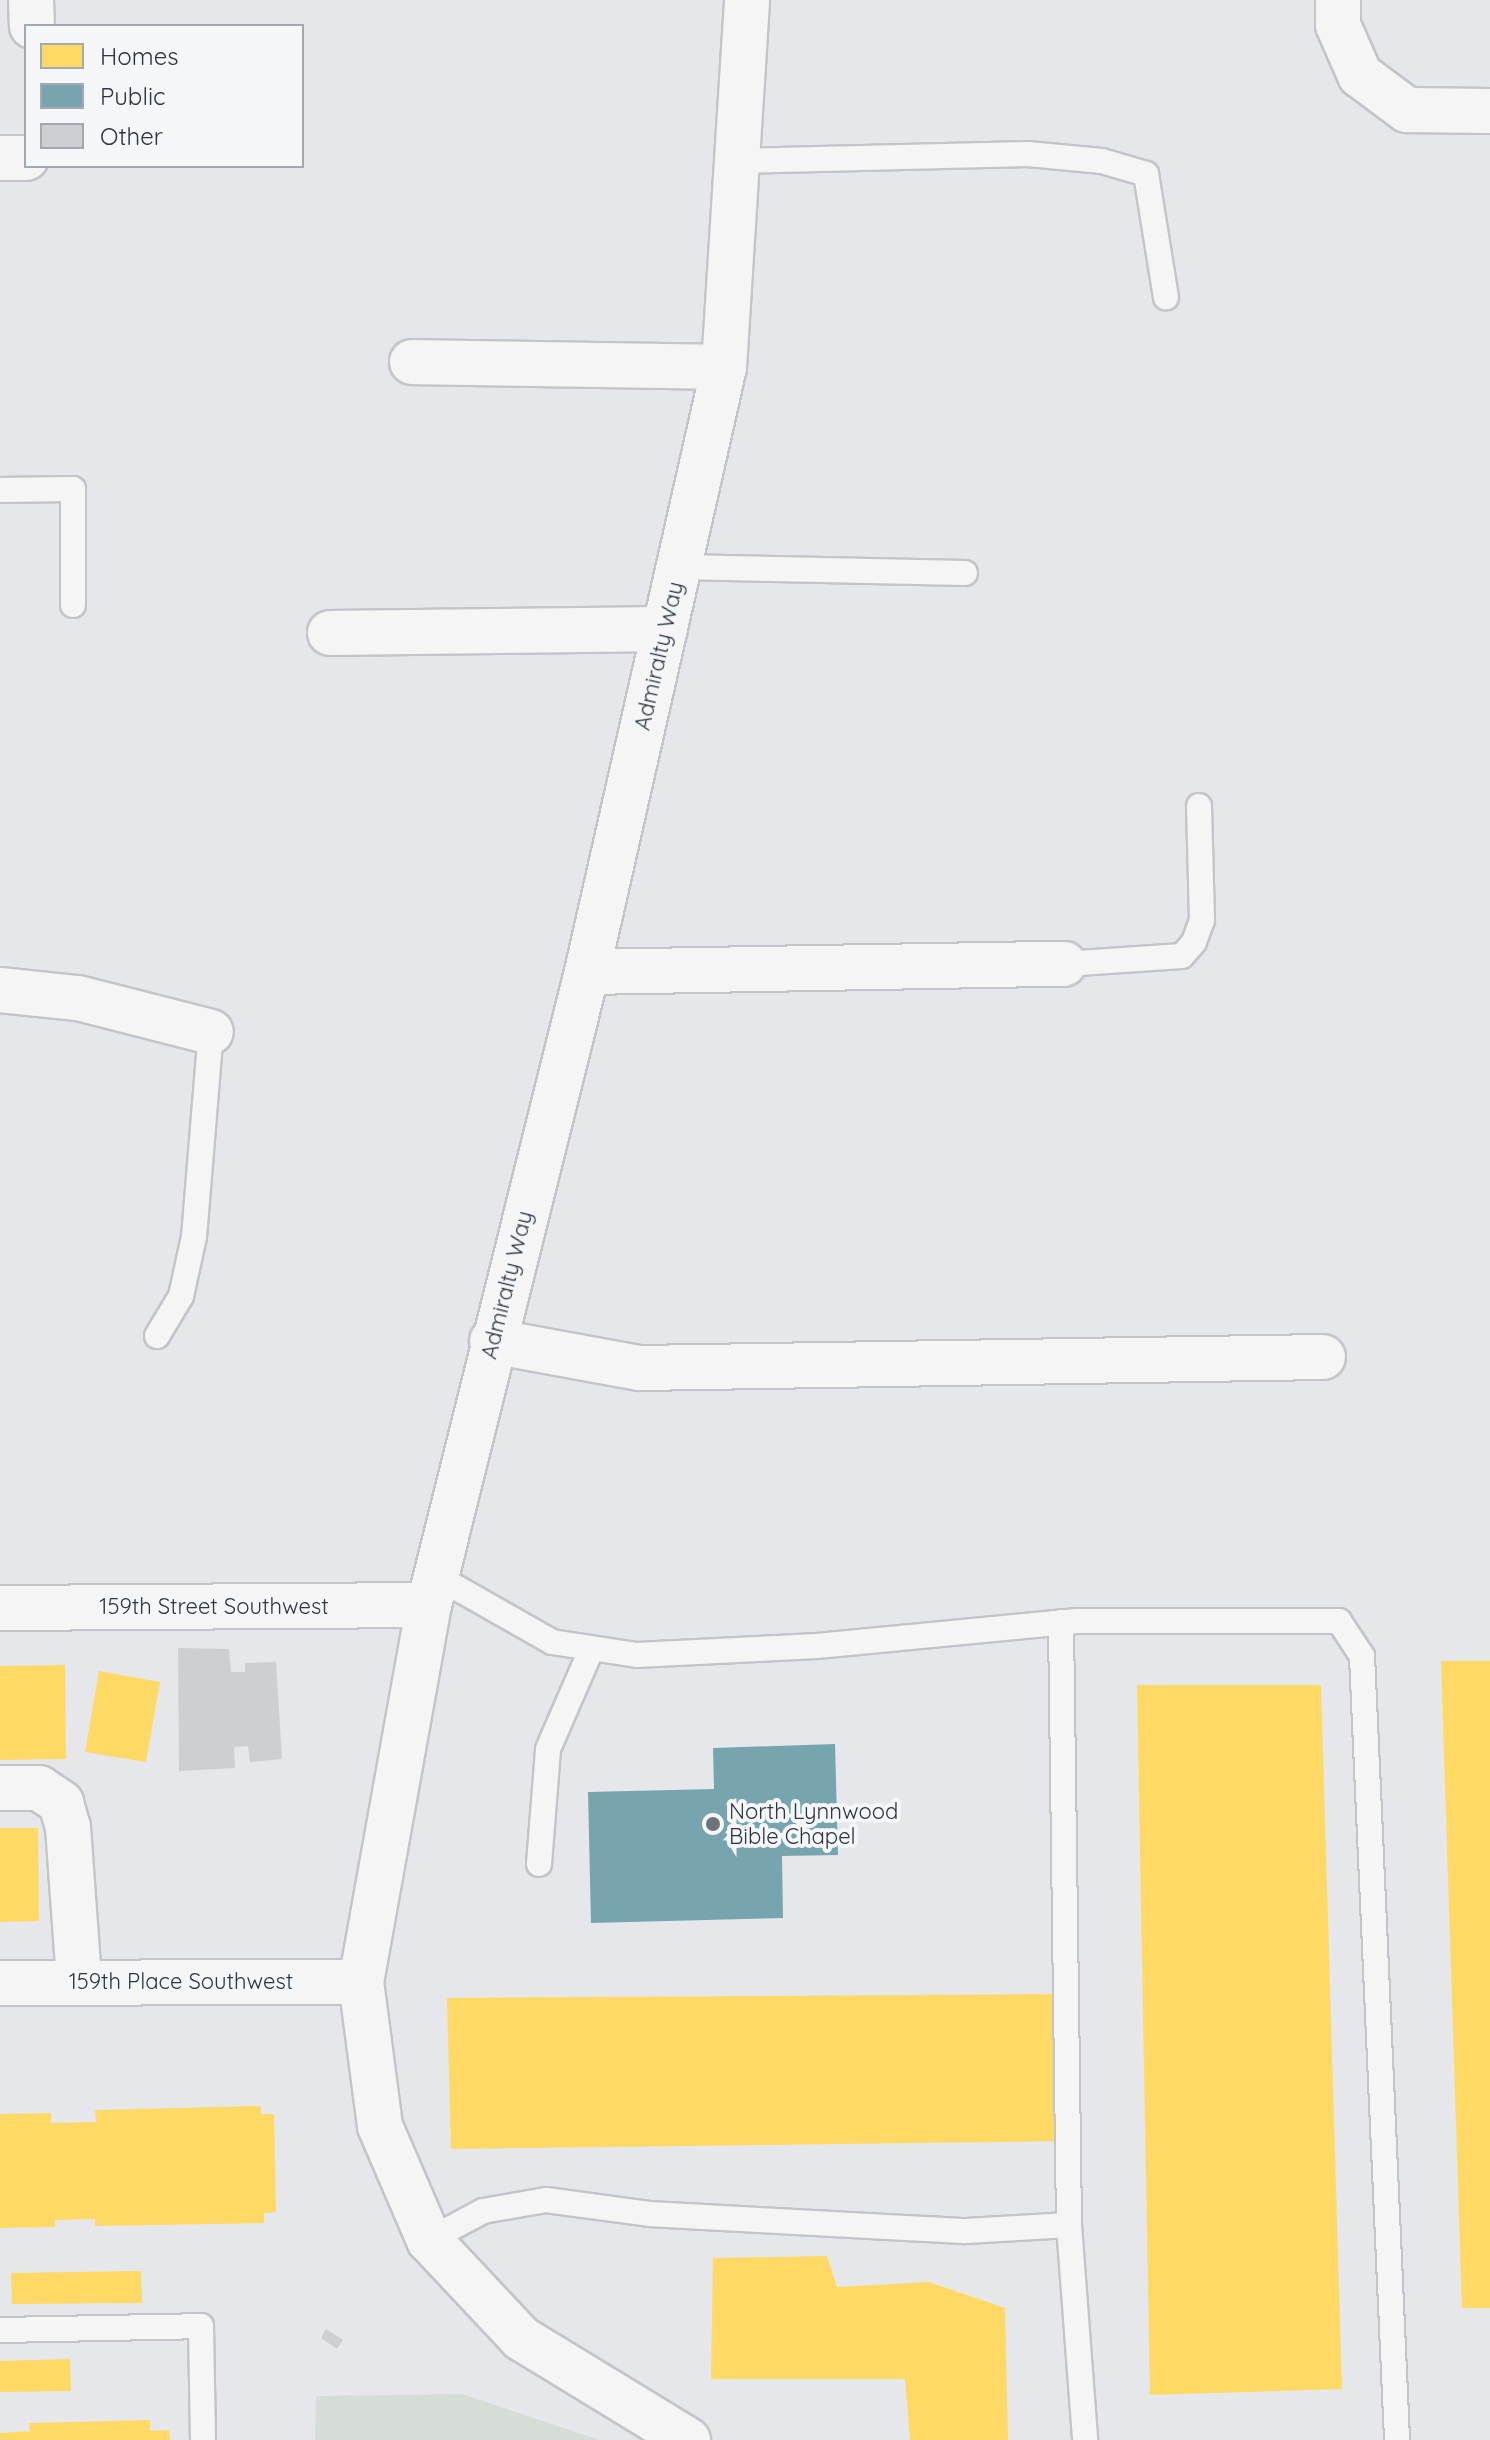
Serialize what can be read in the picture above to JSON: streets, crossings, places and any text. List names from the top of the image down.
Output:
{
  "streets": {
    "street": ["Admiralty Way", "159th Street Southwest", "159th Place Southwest"]
  },
  "crossings": [
    ["Admiralty Way", "159th Street Southwest"],
    ["Admiralty Way", "159th Place Southwest"]
  ],
  "places": ["North Lynnwood Bible Chapel"],
  "legend": ["Homes", "Public", "Other"]
}
